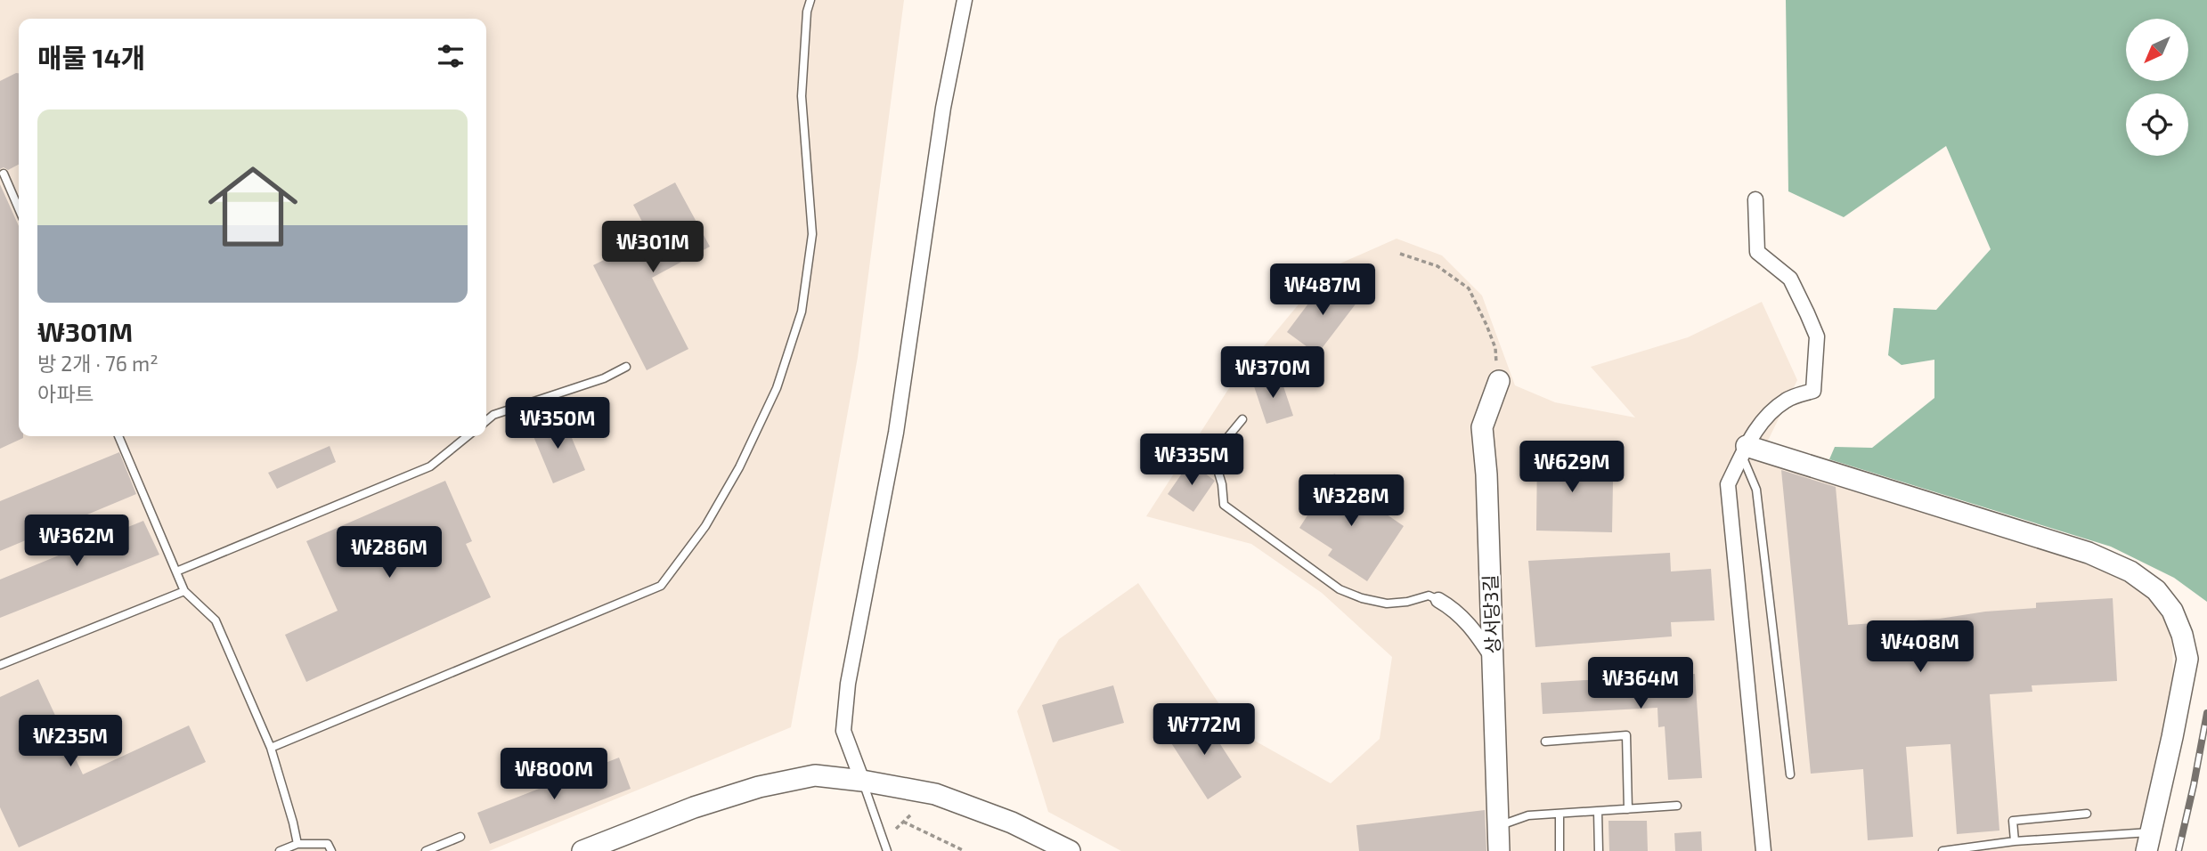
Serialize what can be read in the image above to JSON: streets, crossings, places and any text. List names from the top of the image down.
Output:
{
  "streets": {
    "street": ["상서당3길"]
  },
  "north": "bottom left",
  "page": {
    "heading": "매물 14개",
    "list": [
      {
        "name": "₩301M",
        "note": "방 2개 · 76 m² · 아파트"
      }
    ],
    "price": [
      "₩301M",
      "₩487M",
      "₩370M",
      "₩350M",
      "₩335M",
      "₩629M",
      "₩328M",
      "₩362M",
      "₩286M",
      "₩408M",
      "₩364M",
      "₩772M",
      "₩235M",
      "₩800M"
    ]
  }
}
